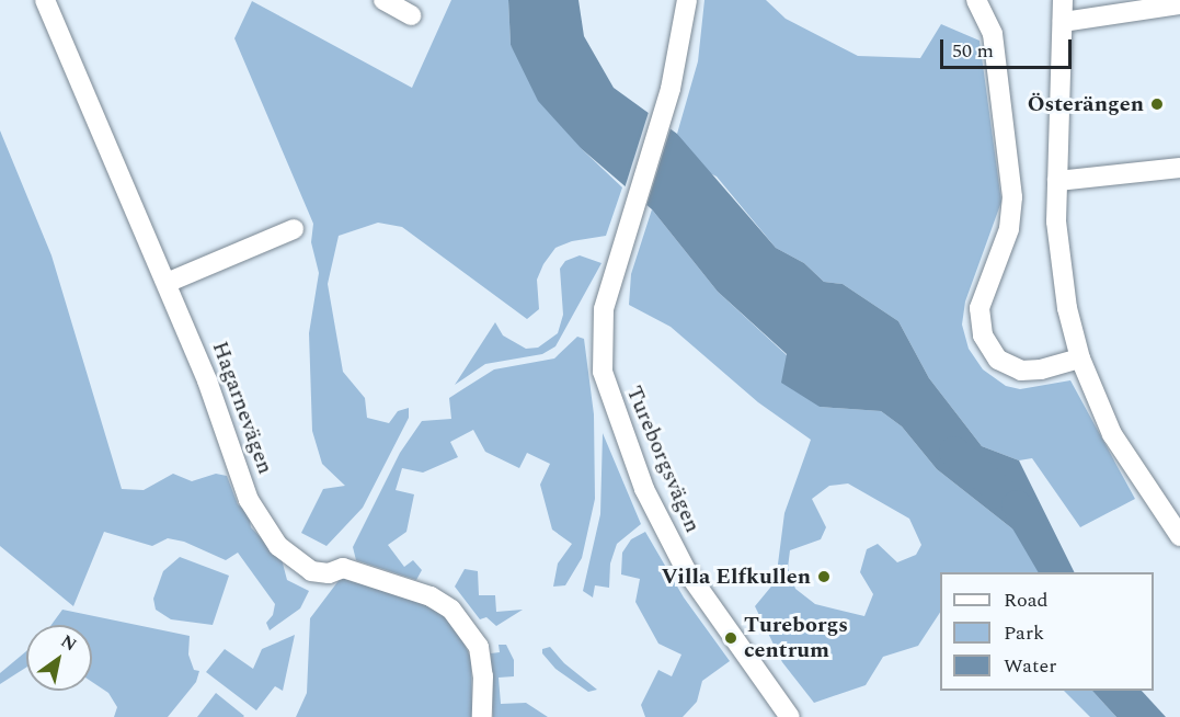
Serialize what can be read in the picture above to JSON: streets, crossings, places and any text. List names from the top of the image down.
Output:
{
  "streets": {
    "street": ["Hagarnevägen", "Tureborgsvägen"]
  },
  "places": ["Österängen", "Villa Elfkullen", "Tureborgs centrum"],
  "legend": ["Road", "Park", "Water"],
  "scale_bar": "50 m",
  "north": "top right"
}
